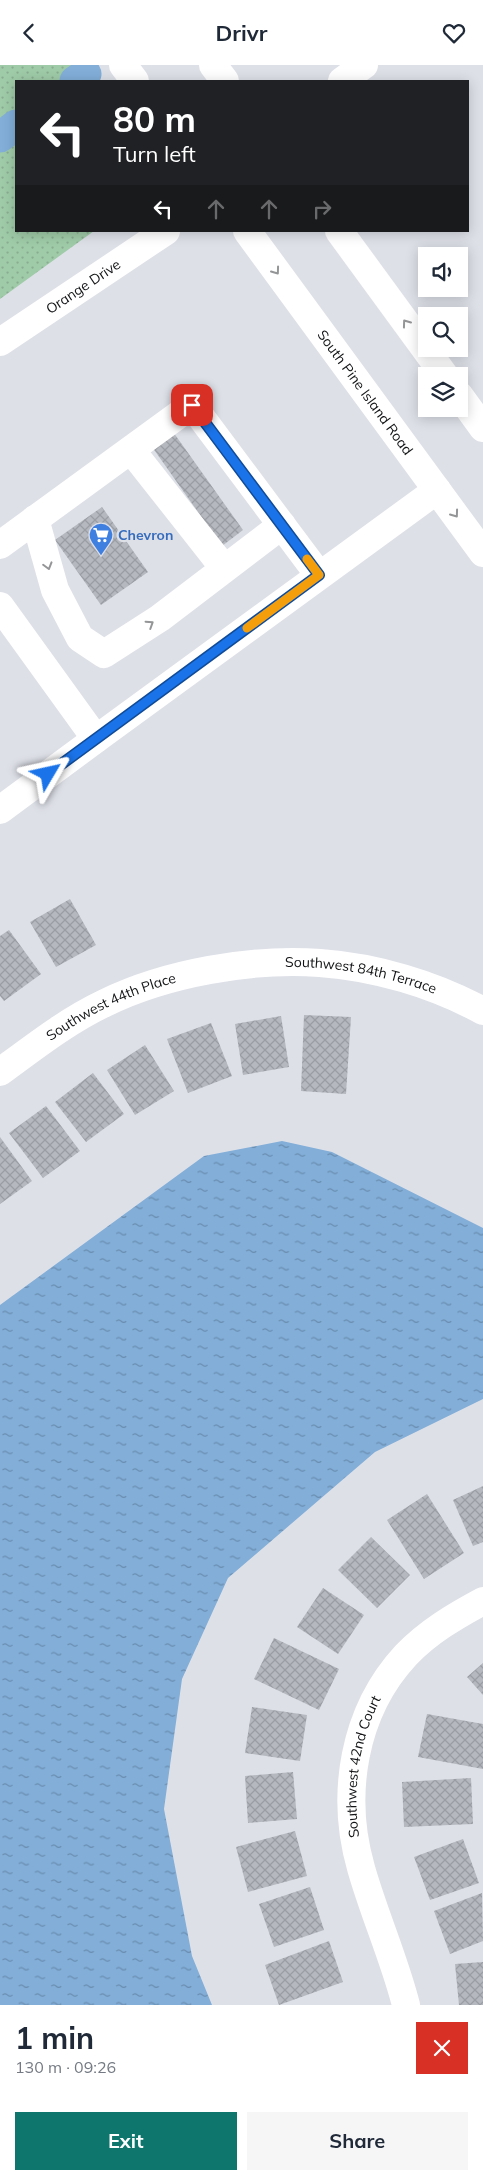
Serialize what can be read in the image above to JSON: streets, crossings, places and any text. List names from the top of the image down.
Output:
{
  "streets": {
    "street": [
      "Orange Drive",
      "South Pine Island Road",
      "Southwest 84th Terrace",
      "Southwest 44th Place",
      "Southwest 42nd Court"
    ]
  },
  "crossings": [
    ["Southwest 84th Terrace", "Southwest 44th Place"]
  ],
  "places": {
    "supermarket": ["Chevron"]
  },
  "page": {
    "header": "Drivr",
    "turn": ["80 m", "Turn left"],
    "heading": ["1 min", "130 m · 09:26"],
    "buttons": ["Exit", "Share"]
  }
}
